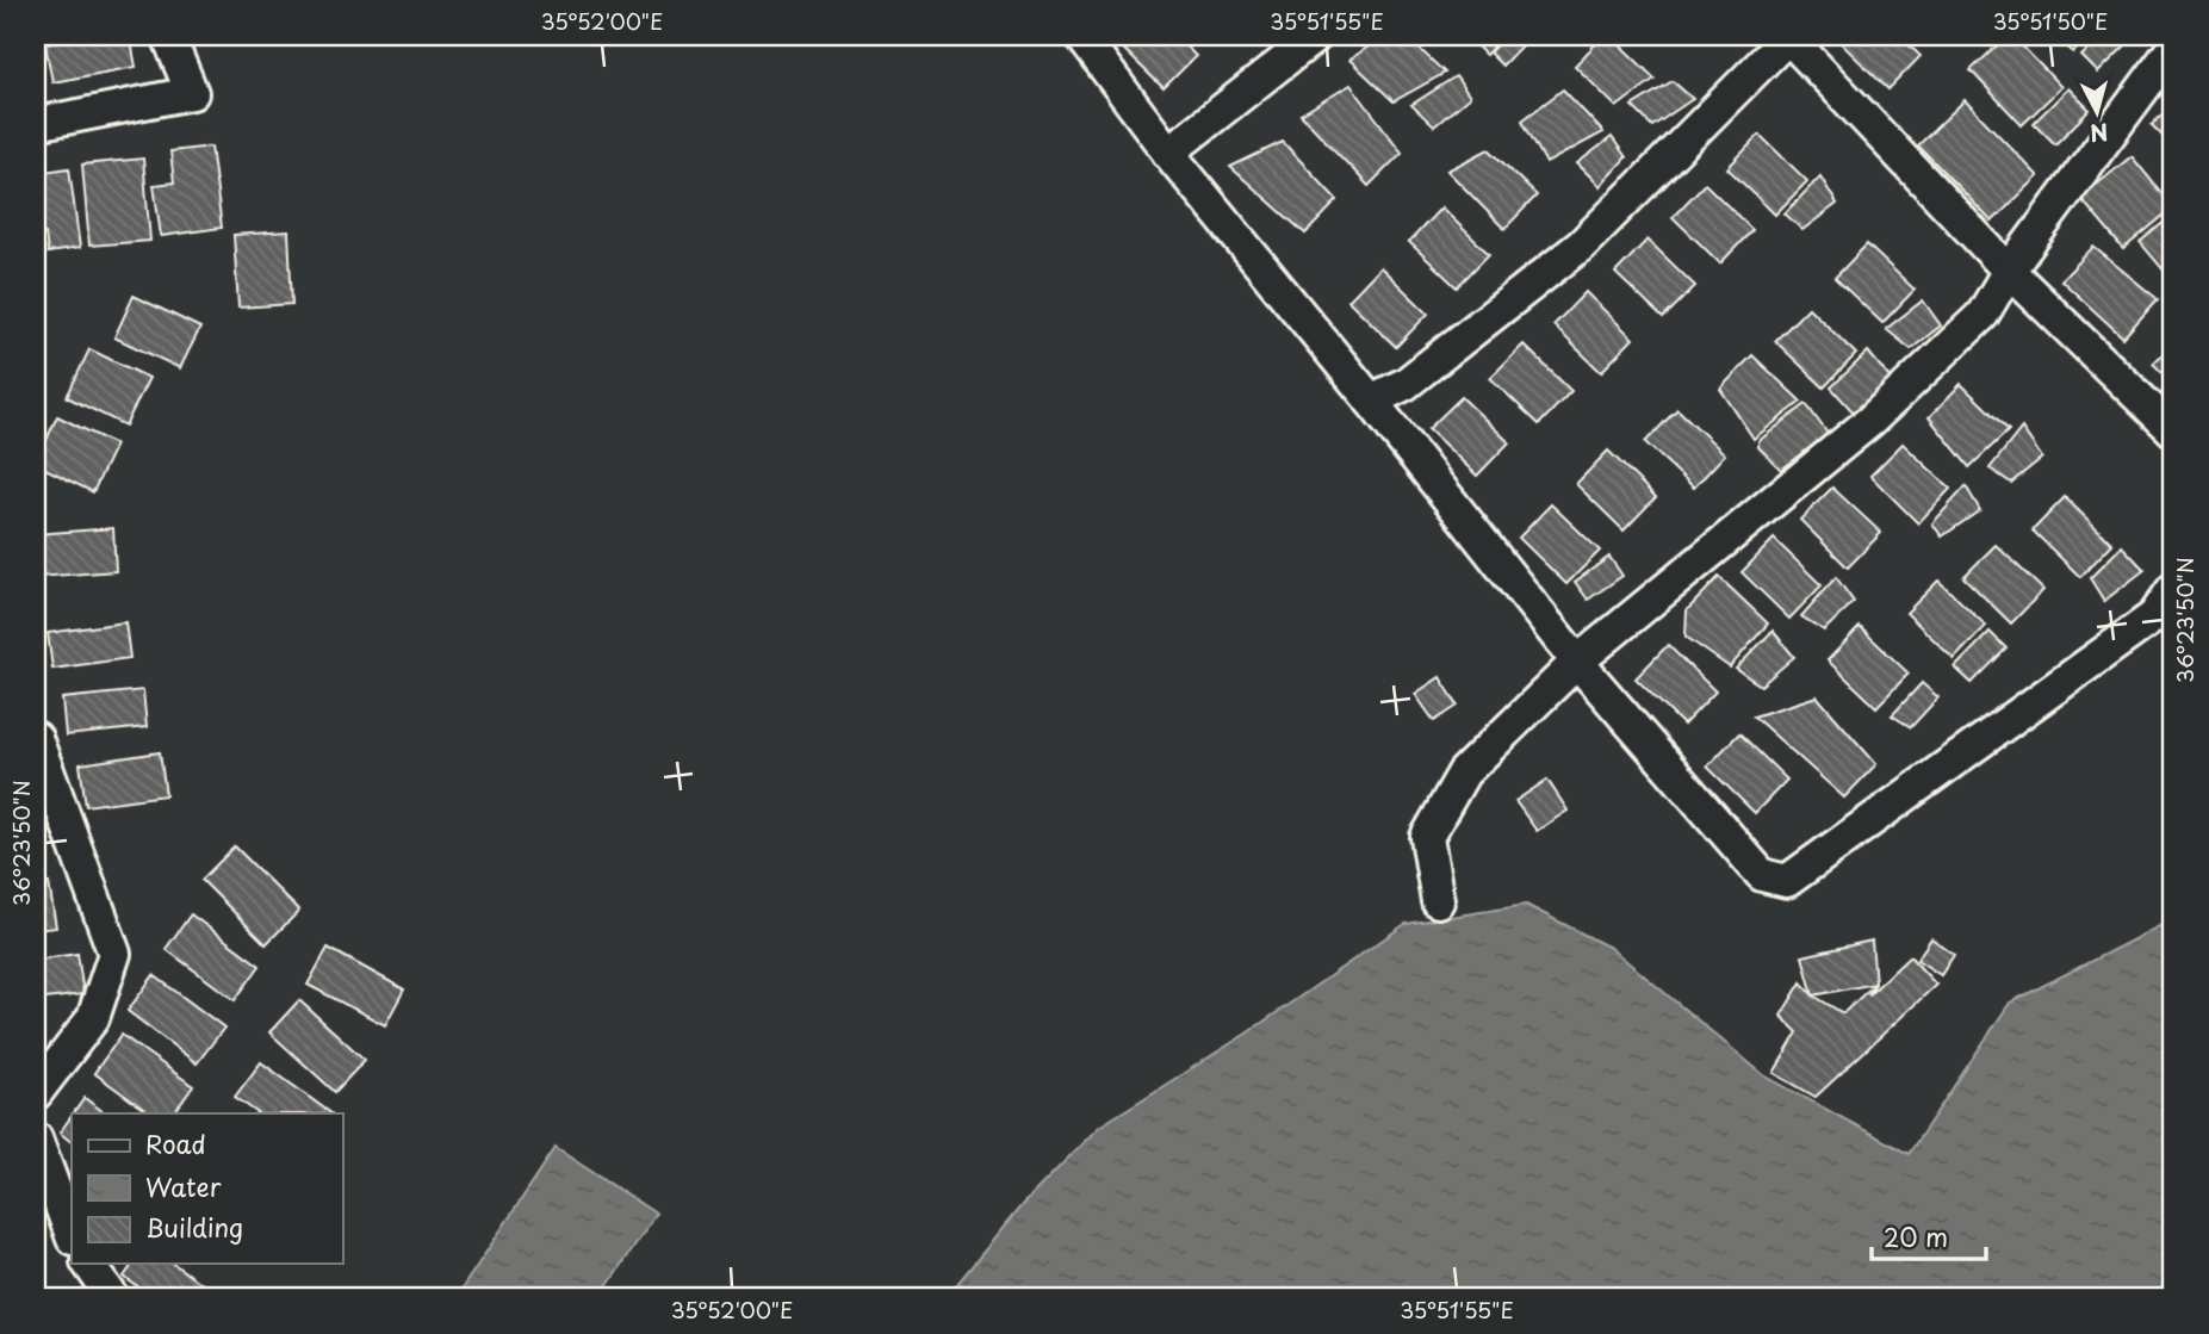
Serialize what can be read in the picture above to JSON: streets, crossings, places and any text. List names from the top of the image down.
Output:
{
  "legend": ["Road", "Water", "Building"],
  "scale_bar": "20 m",
  "north": "bottom",
  "coordinates": [
    "35°52'00\"E",
    "35°51'55\"E",
    "35°51'50\"E",
    "36°23'50\"N"
  ]
}
